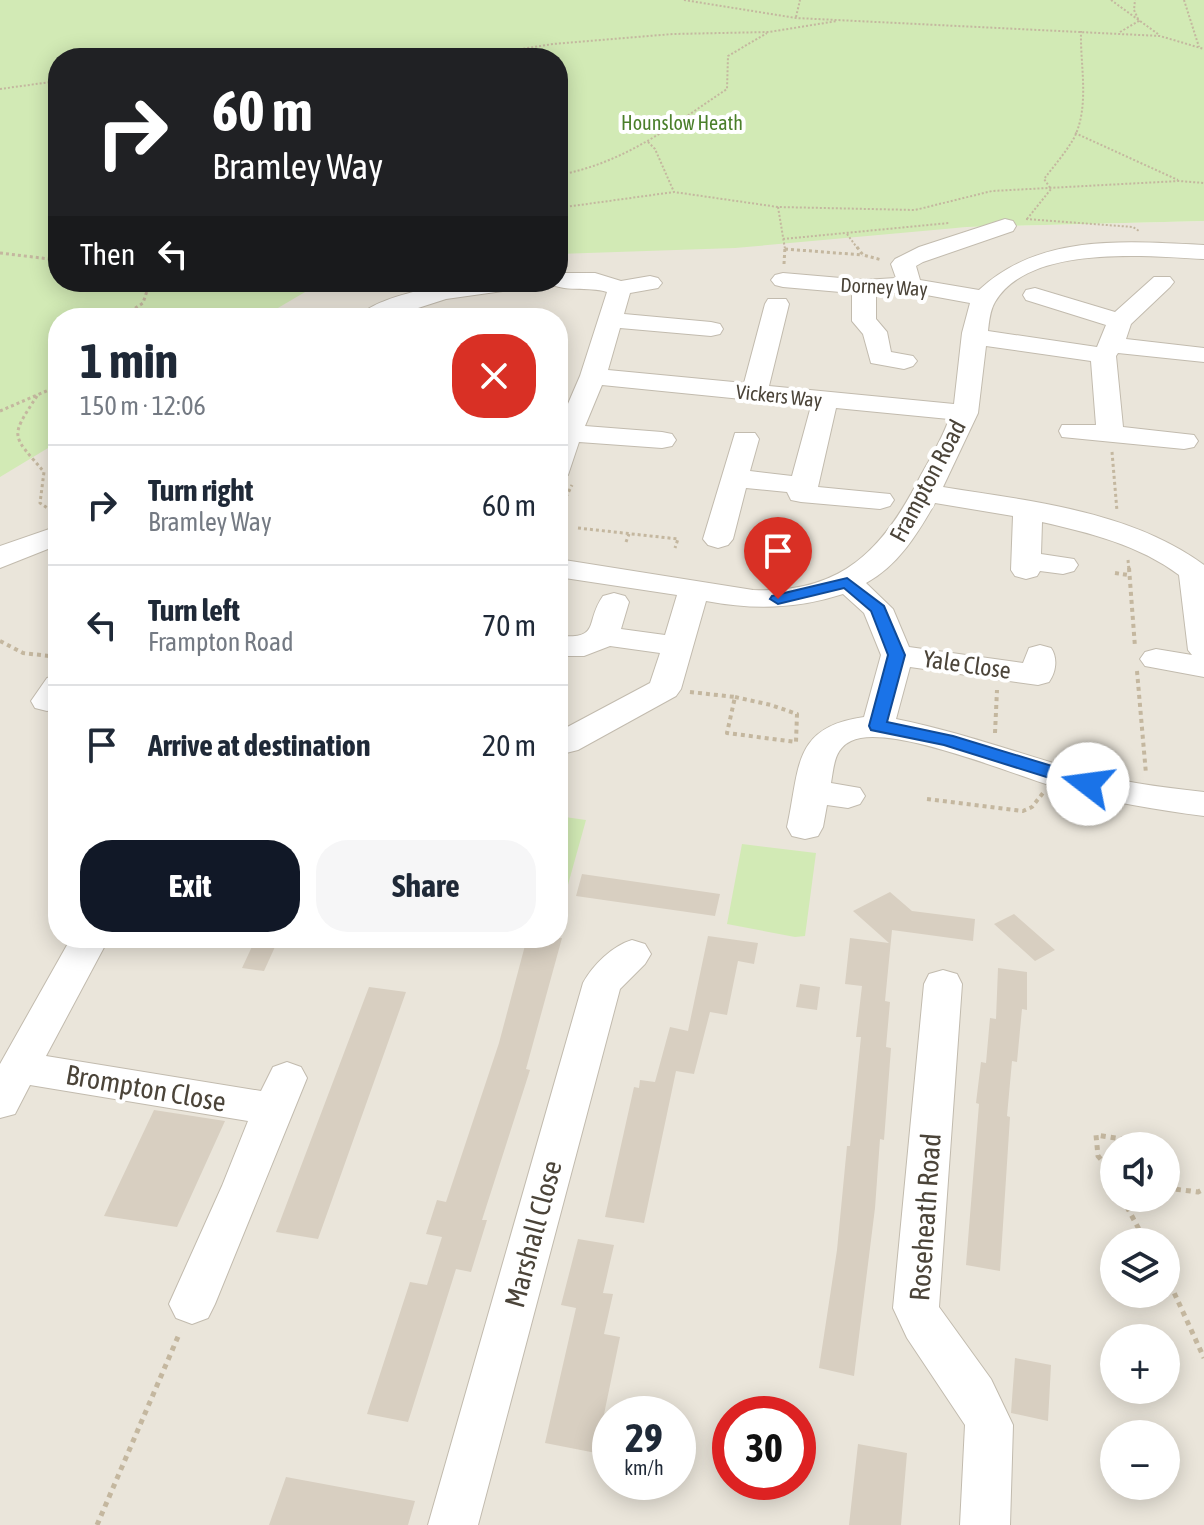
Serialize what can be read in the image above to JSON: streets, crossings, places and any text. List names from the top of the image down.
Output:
{
  "streets": {
    "street": [
      "Dorney Way",
      "Vickers Way",
      "Frampton Road",
      "Yale Close",
      "Brompton Close",
      "Roseheath Road",
      "Marshall Close"
    ]
  },
  "crossings": [
    ["Dorney Way", "Frampton Road"],
    ["Vickers Way", "Frampton Road"]
  ],
  "parks": ["Hounslow Heath"],
  "page": {
    "turn": ["60 m", "Bramley Way"],
    "then": "Then",
    "heading": ["1 min", "150 m · 12:06"],
    "list": [
      {
        "name": "Turn right",
        "note": "Bramley Way",
        "value": "60 m"
      },
      {
        "name": "Turn left",
        "note": "Frampton Road",
        "value": "70 m"
      },
      {
        "name": "Arrive at destination",
        "value": "20 m"
      }
    ],
    "buttons": ["Exit", "Share"],
    "map_buttons": ["+", "−"],
    "speed": "29 km/h",
    "limit": "30"
  }
}
